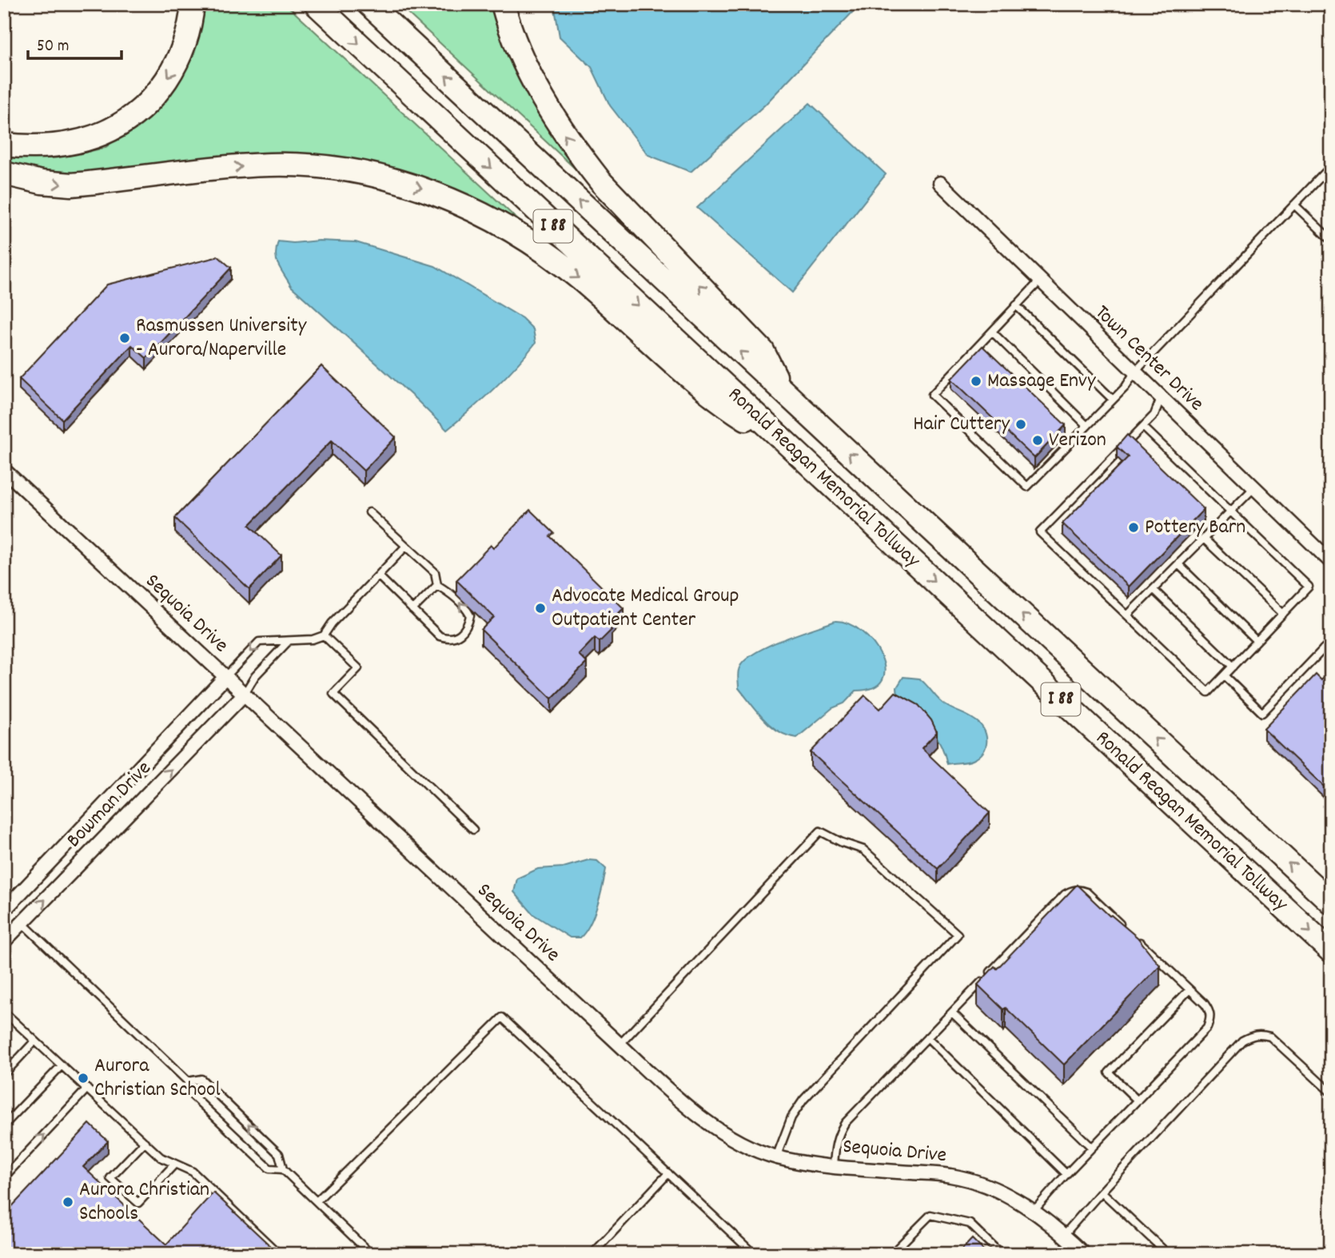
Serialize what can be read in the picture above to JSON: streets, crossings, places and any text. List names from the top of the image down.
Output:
{
  "streets": {
    "highway": ["I 88", "Ronald Reagan Memorial Tollway"],
    "street": ["Town Center Drive", "Sequoia Drive", "Bowman Drive"]
  },
  "crossings": [
    ["Sequoia Drive", "Bowman Drive"]
  ],
  "places": [
    "Rasmussen University - Aurora/Naperville",
    "Massage Envy",
    "Hair Cuttery",
    "Verizon",
    "Pottery Barn",
    "Advocate Medical Group Outpatient Center",
    "Aurora Christian School",
    "Aurora Christian Schools"
  ],
  "scale_bar": "50 m"
}
